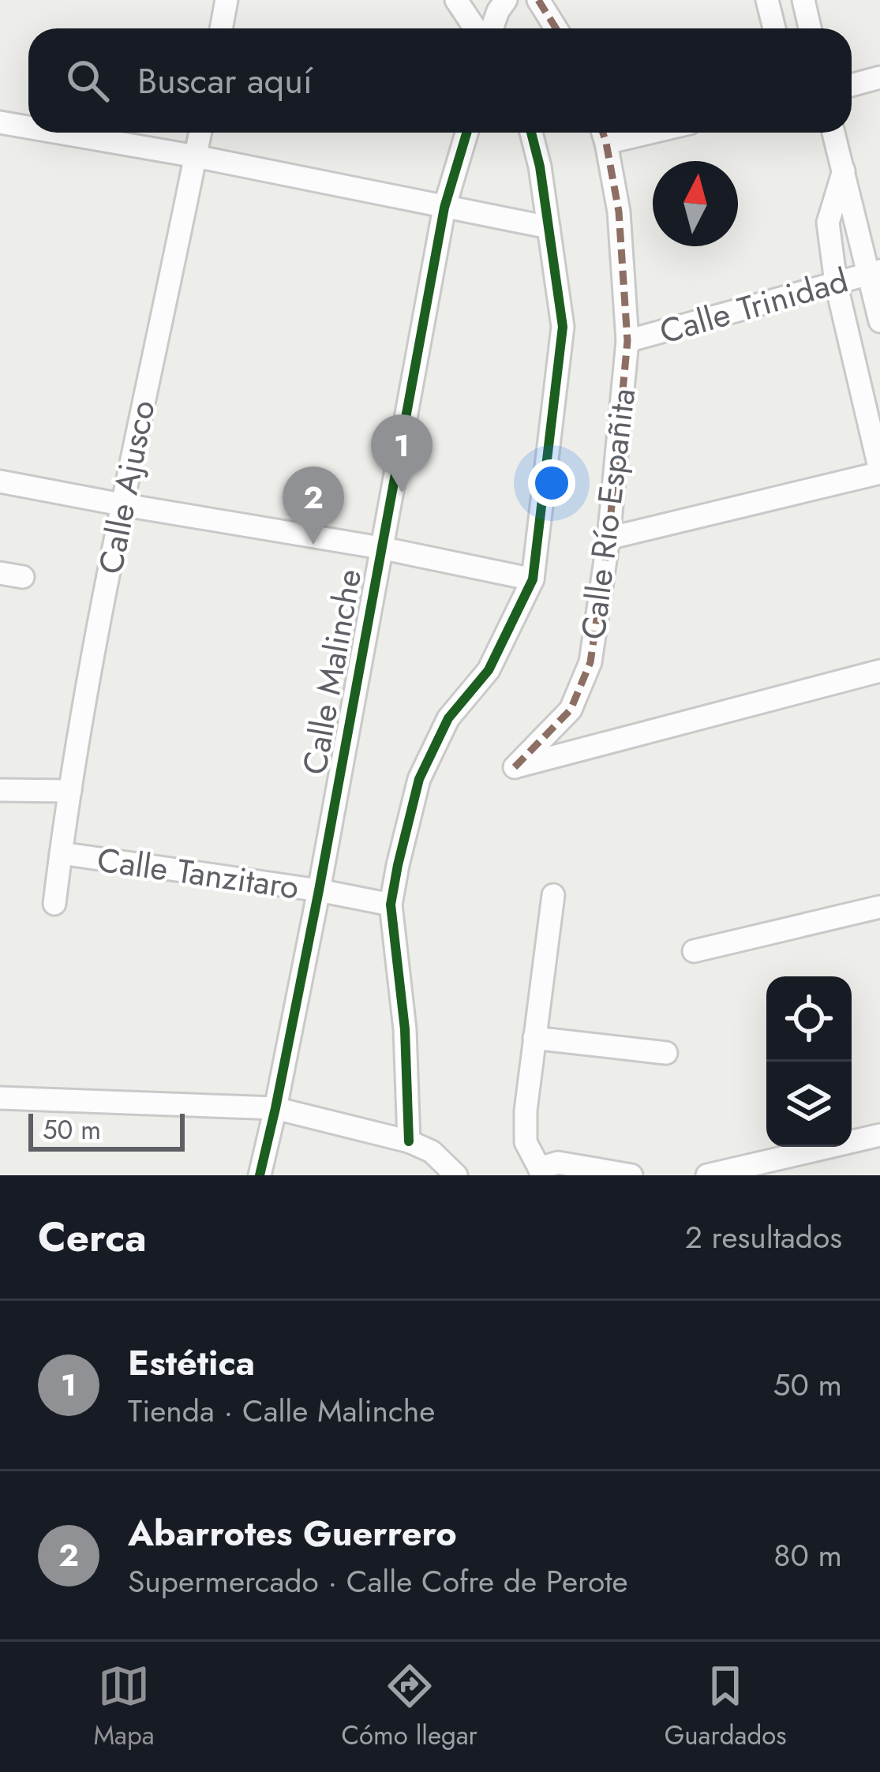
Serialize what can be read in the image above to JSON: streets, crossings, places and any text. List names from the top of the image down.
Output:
{
  "streets": {
    "street": [
      "Calle Trinidad",
      "Calle Ajusco",
      "Calle Río Españita",
      "Calle Malinche",
      "Calle Tanzitaro"
    ]
  },
  "crossings": [
    ["Calle Trinidad", "Calle Río Españita"],
    ["Calle Ajusco", "Calle Tanzitaro"],
    ["Calle Malinche", "Calle Tanzitaro"]
  ],
  "scale_bar": "50 m",
  "north": "top",
  "page": {
    "search": "Buscar aquí",
    "pins": ["1", "2"],
    "scale": "50 m",
    "heading": ["Cerca", "2 resultados"],
    "list": [
      {
        "mark": "1",
        "name": "Estética",
        "note": "Tienda · Calle Malinche",
        "value": "50 m"
      },
      {
        "mark": "2",
        "name": "Abarrotes Guerrero",
        "note": "Supermercado · Calle Cofre de Perote",
        "value": "80 m"
      }
    ],
    "nav": ["Mapa", "Cómo llegar", "Guardados"]
  }
}
